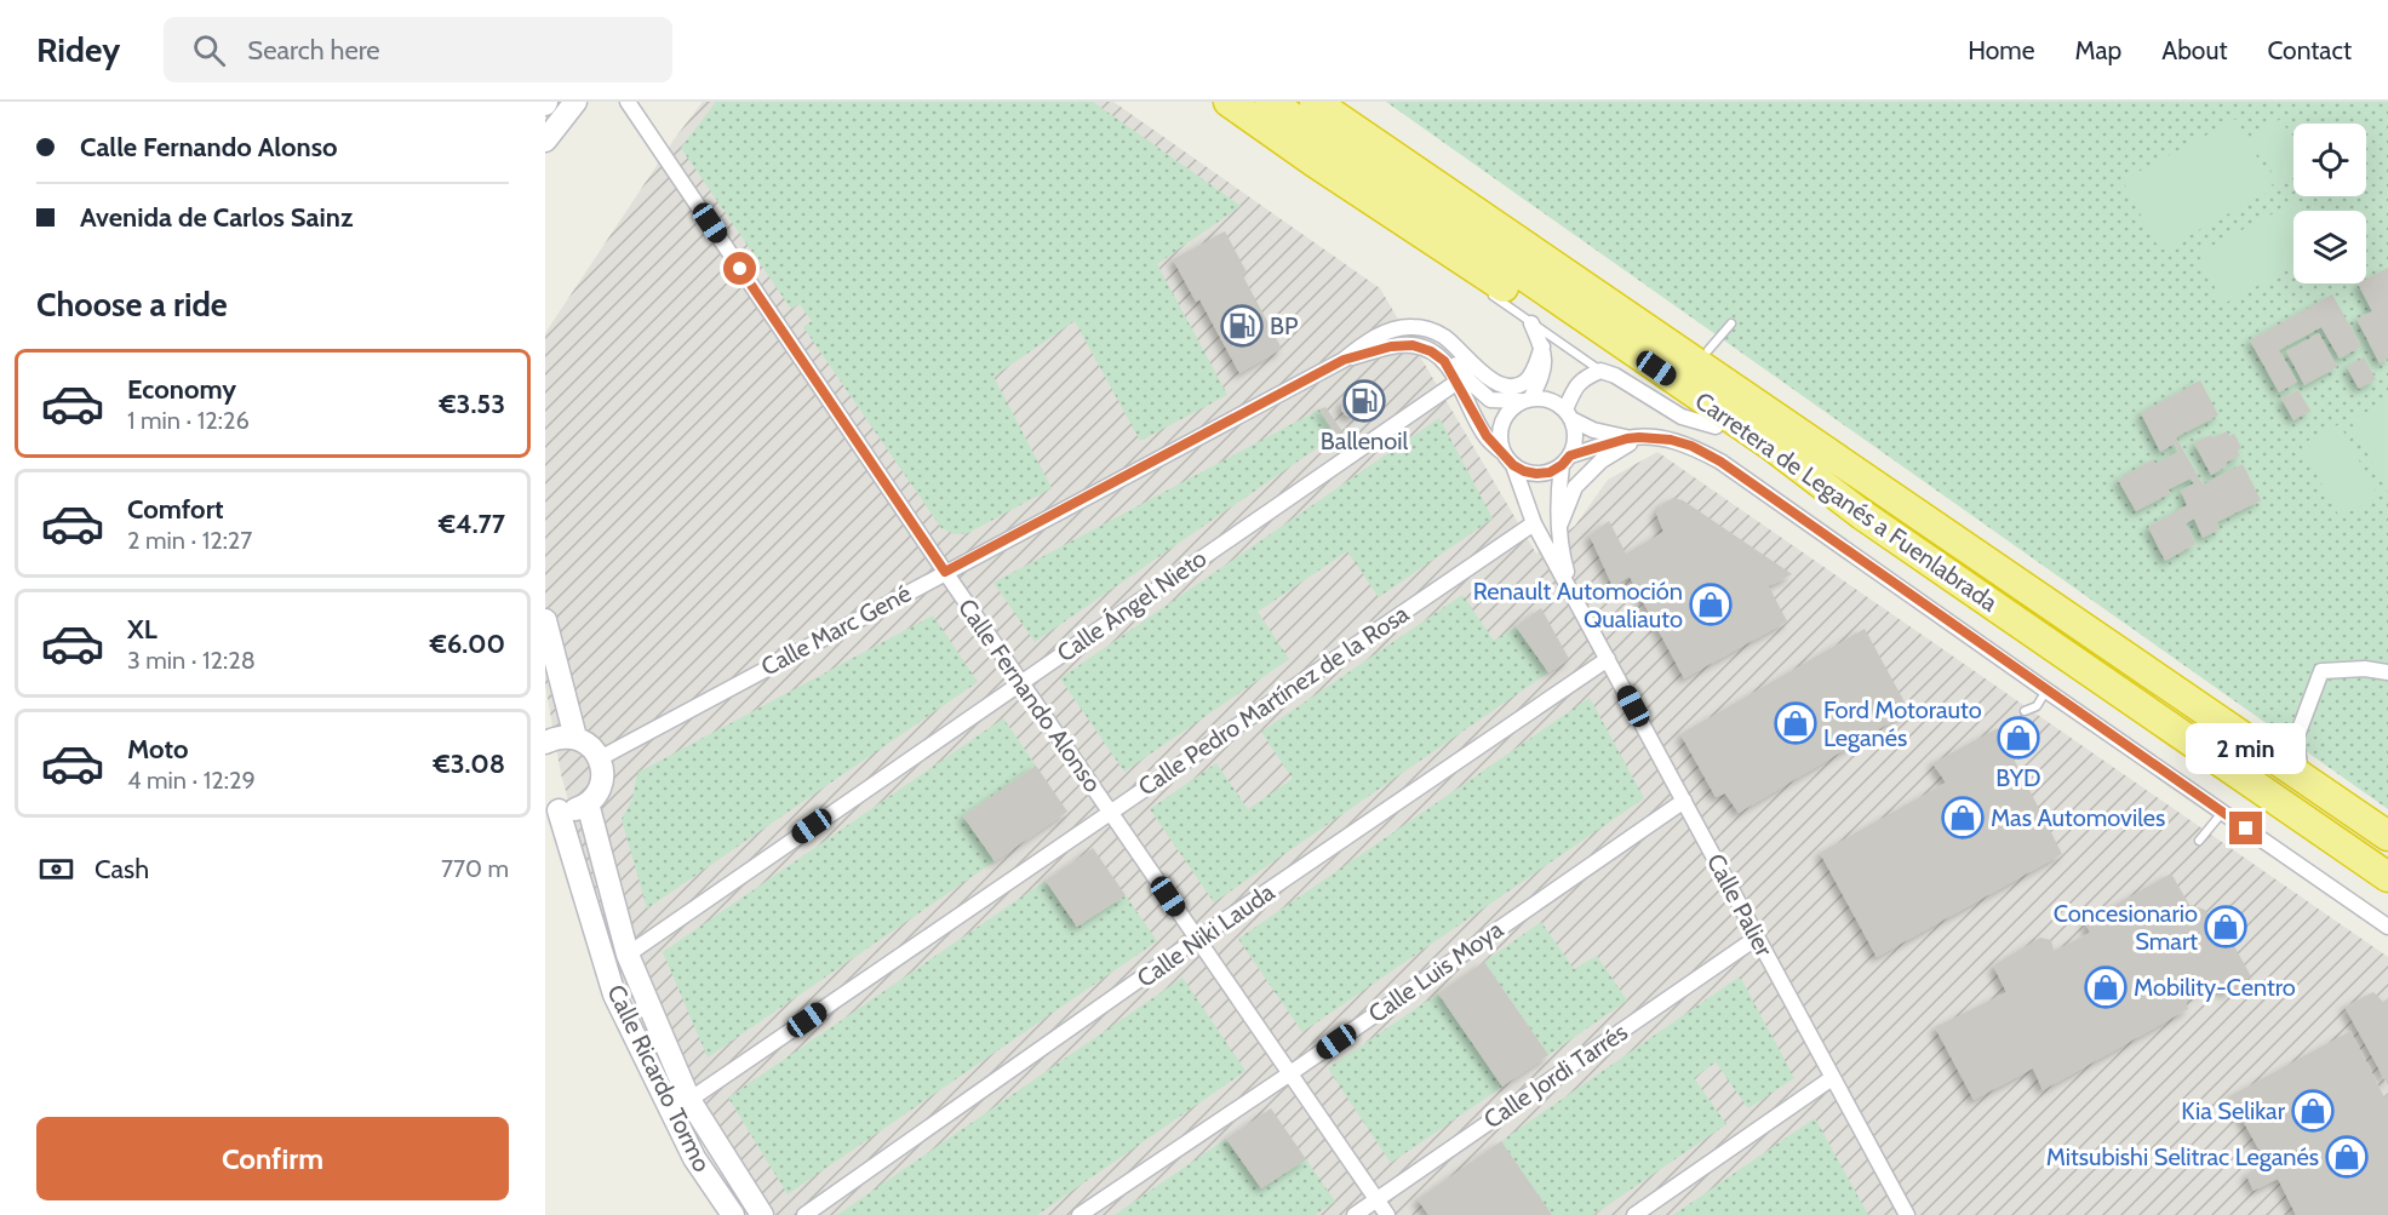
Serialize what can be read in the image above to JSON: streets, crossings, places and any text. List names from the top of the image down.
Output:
{
  "streets": {
    "highway": ["Carretera de Leganés a Fuenlabrada"],
    "street": [
      "Calle Ángel Nieto",
      "Calle Marc Gené",
      "Calle Fernando Alonso",
      "Calle Pedro Martínez de la Rosa",
      "Calle Palier",
      "Calle Niki Lauda",
      "Calle Luis Moya",
      "Calle Jordi Tarrés",
      "Calle Ricardo Tormo"
    ]
  },
  "crossings": [
    ["Calle Ángel Nieto", "Calle Fernando Alonso"],
    ["Calle Ángel Nieto", "Calle Palier"],
    ["Calle Ángel Nieto", "Calle Ricardo Tormo"],
    ["Calle Marc Gené", "Calle Fernando Alonso"],
    ["Calle Marc Gené", "Calle Palier"],
    ["Calle Fernando Alonso", "Calle Pedro Martínez de la Rosa"],
    ["Calle Fernando Alonso", "Calle Niki Lauda"],
    ["Calle Fernando Alonso", "Calle Luis Moya"],
    ["Calle Fernando Alonso", "Calle Jordi Tarrés"],
    ["Calle Pedro Martínez de la Rosa", "Calle Palier"],
    ["Calle Pedro Martínez de la Rosa", "Calle Ricardo Tormo"],
    ["Calle Palier", "Calle Niki Lauda"],
    ["Calle Palier", "Calle Luis Moya"],
    ["Calle Palier", "Calle Jordi Tarrés"]
  ],
  "places": {
    "fuel station": ["BP", "Ballenoil"],
    "shop": [
      "Renault Automoción Qualiauto",
      "Ford Motorauto Leganés",
      "BYD",
      "Mas Automoviles",
      "Concesionario Smart",
      "Mobility-Centro",
      "Kia Selikar",
      "Mitsubishi Selitrac Leganés"
    ]
  },
  "page": {
    "header": "Ridey",
    "search": "Search here",
    "nav": [
      "Home",
      "Map",
      "About",
      "Contact"
    ],
    "banner": ["Calle Fernando Alonso", "Avenida de Carlos Sainz"],
    "heading": "Choose a ride",
    "list": [
      {
        "name": "Economy",
        "note": "1 min · 12:26",
        "value": "€3.53"
      },
      {
        "name": "Comfort",
        "note": "2 min · 12:27",
        "value": "€4.77"
      },
      {
        "name": "XL",
        "note": "3 min · 12:28",
        "value": "€6.00"
      },
      {
        "name": "Moto",
        "note": "4 min · 12:29",
        "value": "€3.08"
      }
    ],
    "bubble": "2 min",
    "pay": ["Cash", "770 m"],
    "buttons": "Confirm"
  }
}
